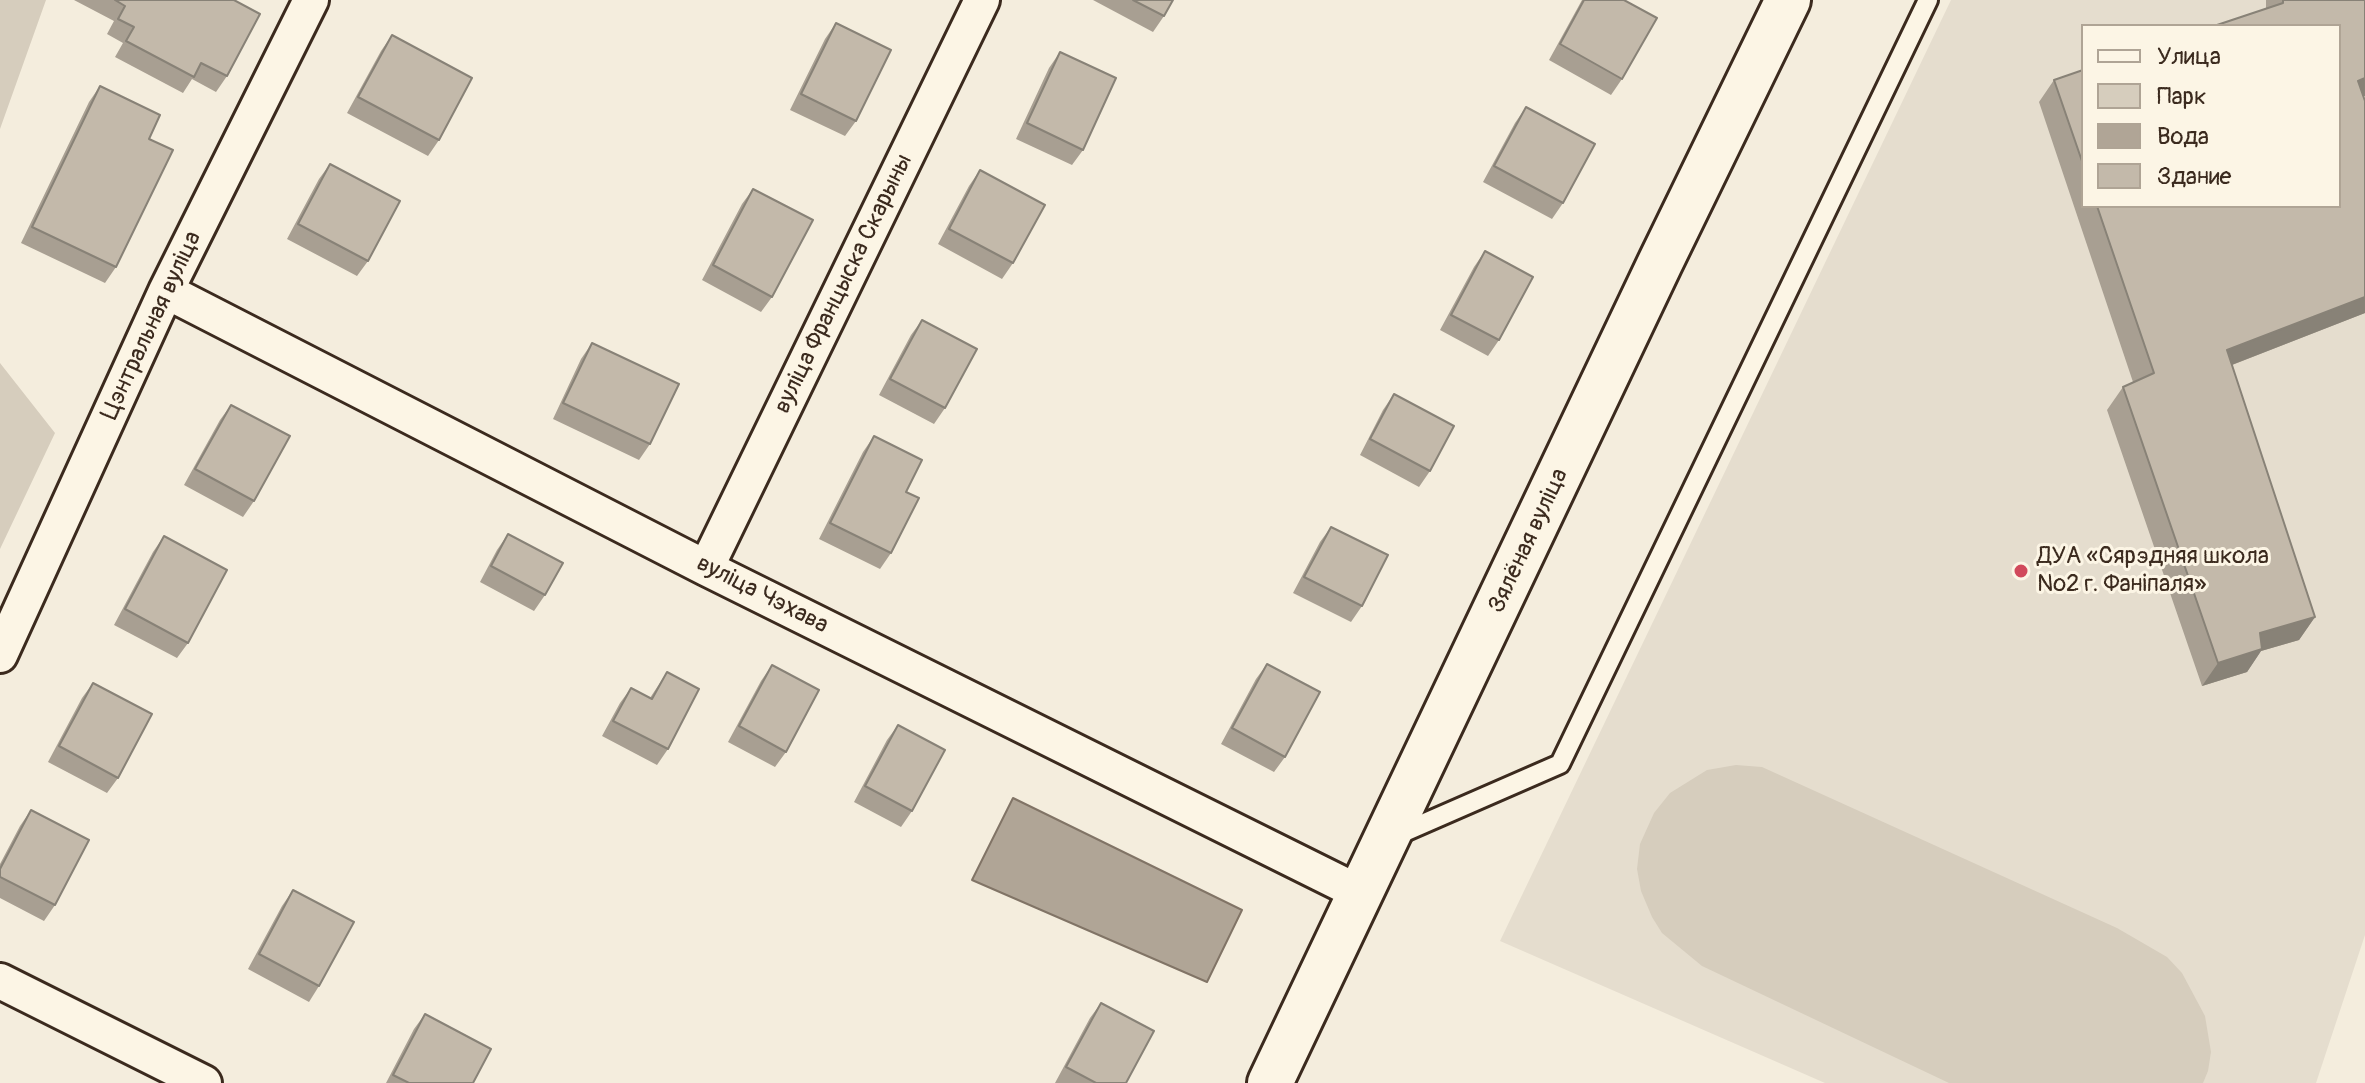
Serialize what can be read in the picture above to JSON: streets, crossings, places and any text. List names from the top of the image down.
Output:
{
  "streets": {
    "main road": ["Зялёная вуліца"],
    "street": ["вуліца Францыска Скарыны", "Цэнтральная вуліца", "вуліца Чэхава"]
  },
  "crossings": [
    ["вуліца Францыска Скарыны", "вуліца Чэхава"],
    ["Цэнтральная вуліца", "вуліца Чэхава"],
    ["Зялёная вуліца", "вуліца Чэхава"]
  ],
  "places": ["ДУА «Сярэдняя школа №2 г. Фаніпаля»"],
  "legend": [
    "Улица",
    "Парк",
    "Вода",
    "Здание"
  ]
}
